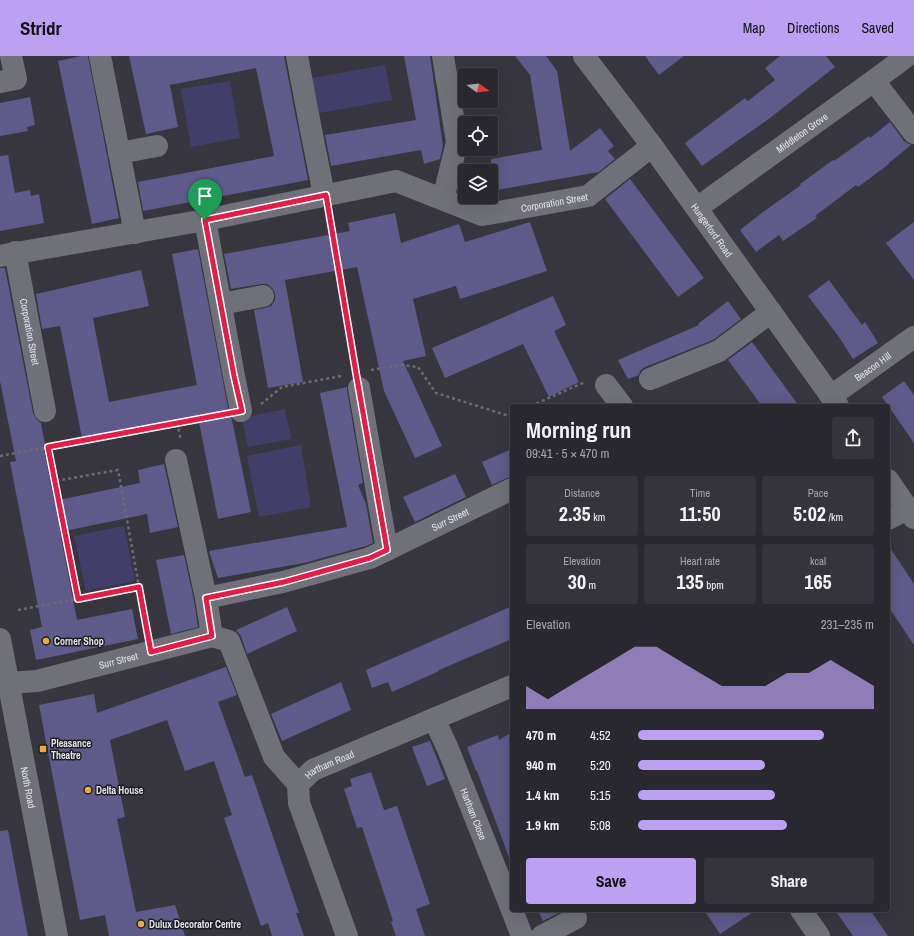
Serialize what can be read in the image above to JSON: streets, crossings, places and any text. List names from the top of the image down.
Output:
{
  "streets": {
    "street": [
      "Middleton Grove",
      "Corporation Street",
      "Hungerford Road",
      "Beacon Hill",
      "Surr Street",
      "Hartham Road",
      "North Road",
      "Hartham Close"
    ]
  },
  "crossings": [
    ["Middleton Grove", "Hungerford Road"],
    ["Corporation Street", "Hungerford Road"],
    ["Hungerford Road", "Beacon Hill"],
    ["Surr Street", "North Road"],
    ["Hartham Road", "Hartham Close"]
  ],
  "places": {
    "other": ["Corner Shop", "Delta House", "Dulux Decorator Centre"],
    "transit": ["Pleasance Theatre"]
  },
  "north": "right",
  "page": {
    "header": "Stridr",
    "nav": ["Map", "Directions", "Saved"],
    "heading": ["Morning run", "09:41 · 5 × 470 m"],
    "stats": [
      ["Distance", "2.35 km"],
      ["Time", "11:50"],
      ["Pace", "5:02 /km"],
      ["Elevation", "30 m"],
      ["Heart rate", "135 bpm"],
      ["kcal", "165"]
    ],
    "chart": ["Elevation", "231–235 m"],
    "list": [
      {
        "name": "470 m",
        "note": "4:52"
      },
      {
        "name": "940 m",
        "note": "5:20"
      },
      {
        "name": "1.4 km",
        "note": "5:15"
      },
      {
        "name": "1.9 km",
        "note": "5:08"
      }
    ],
    "buttons": ["Save", "Share"]
  }
}
